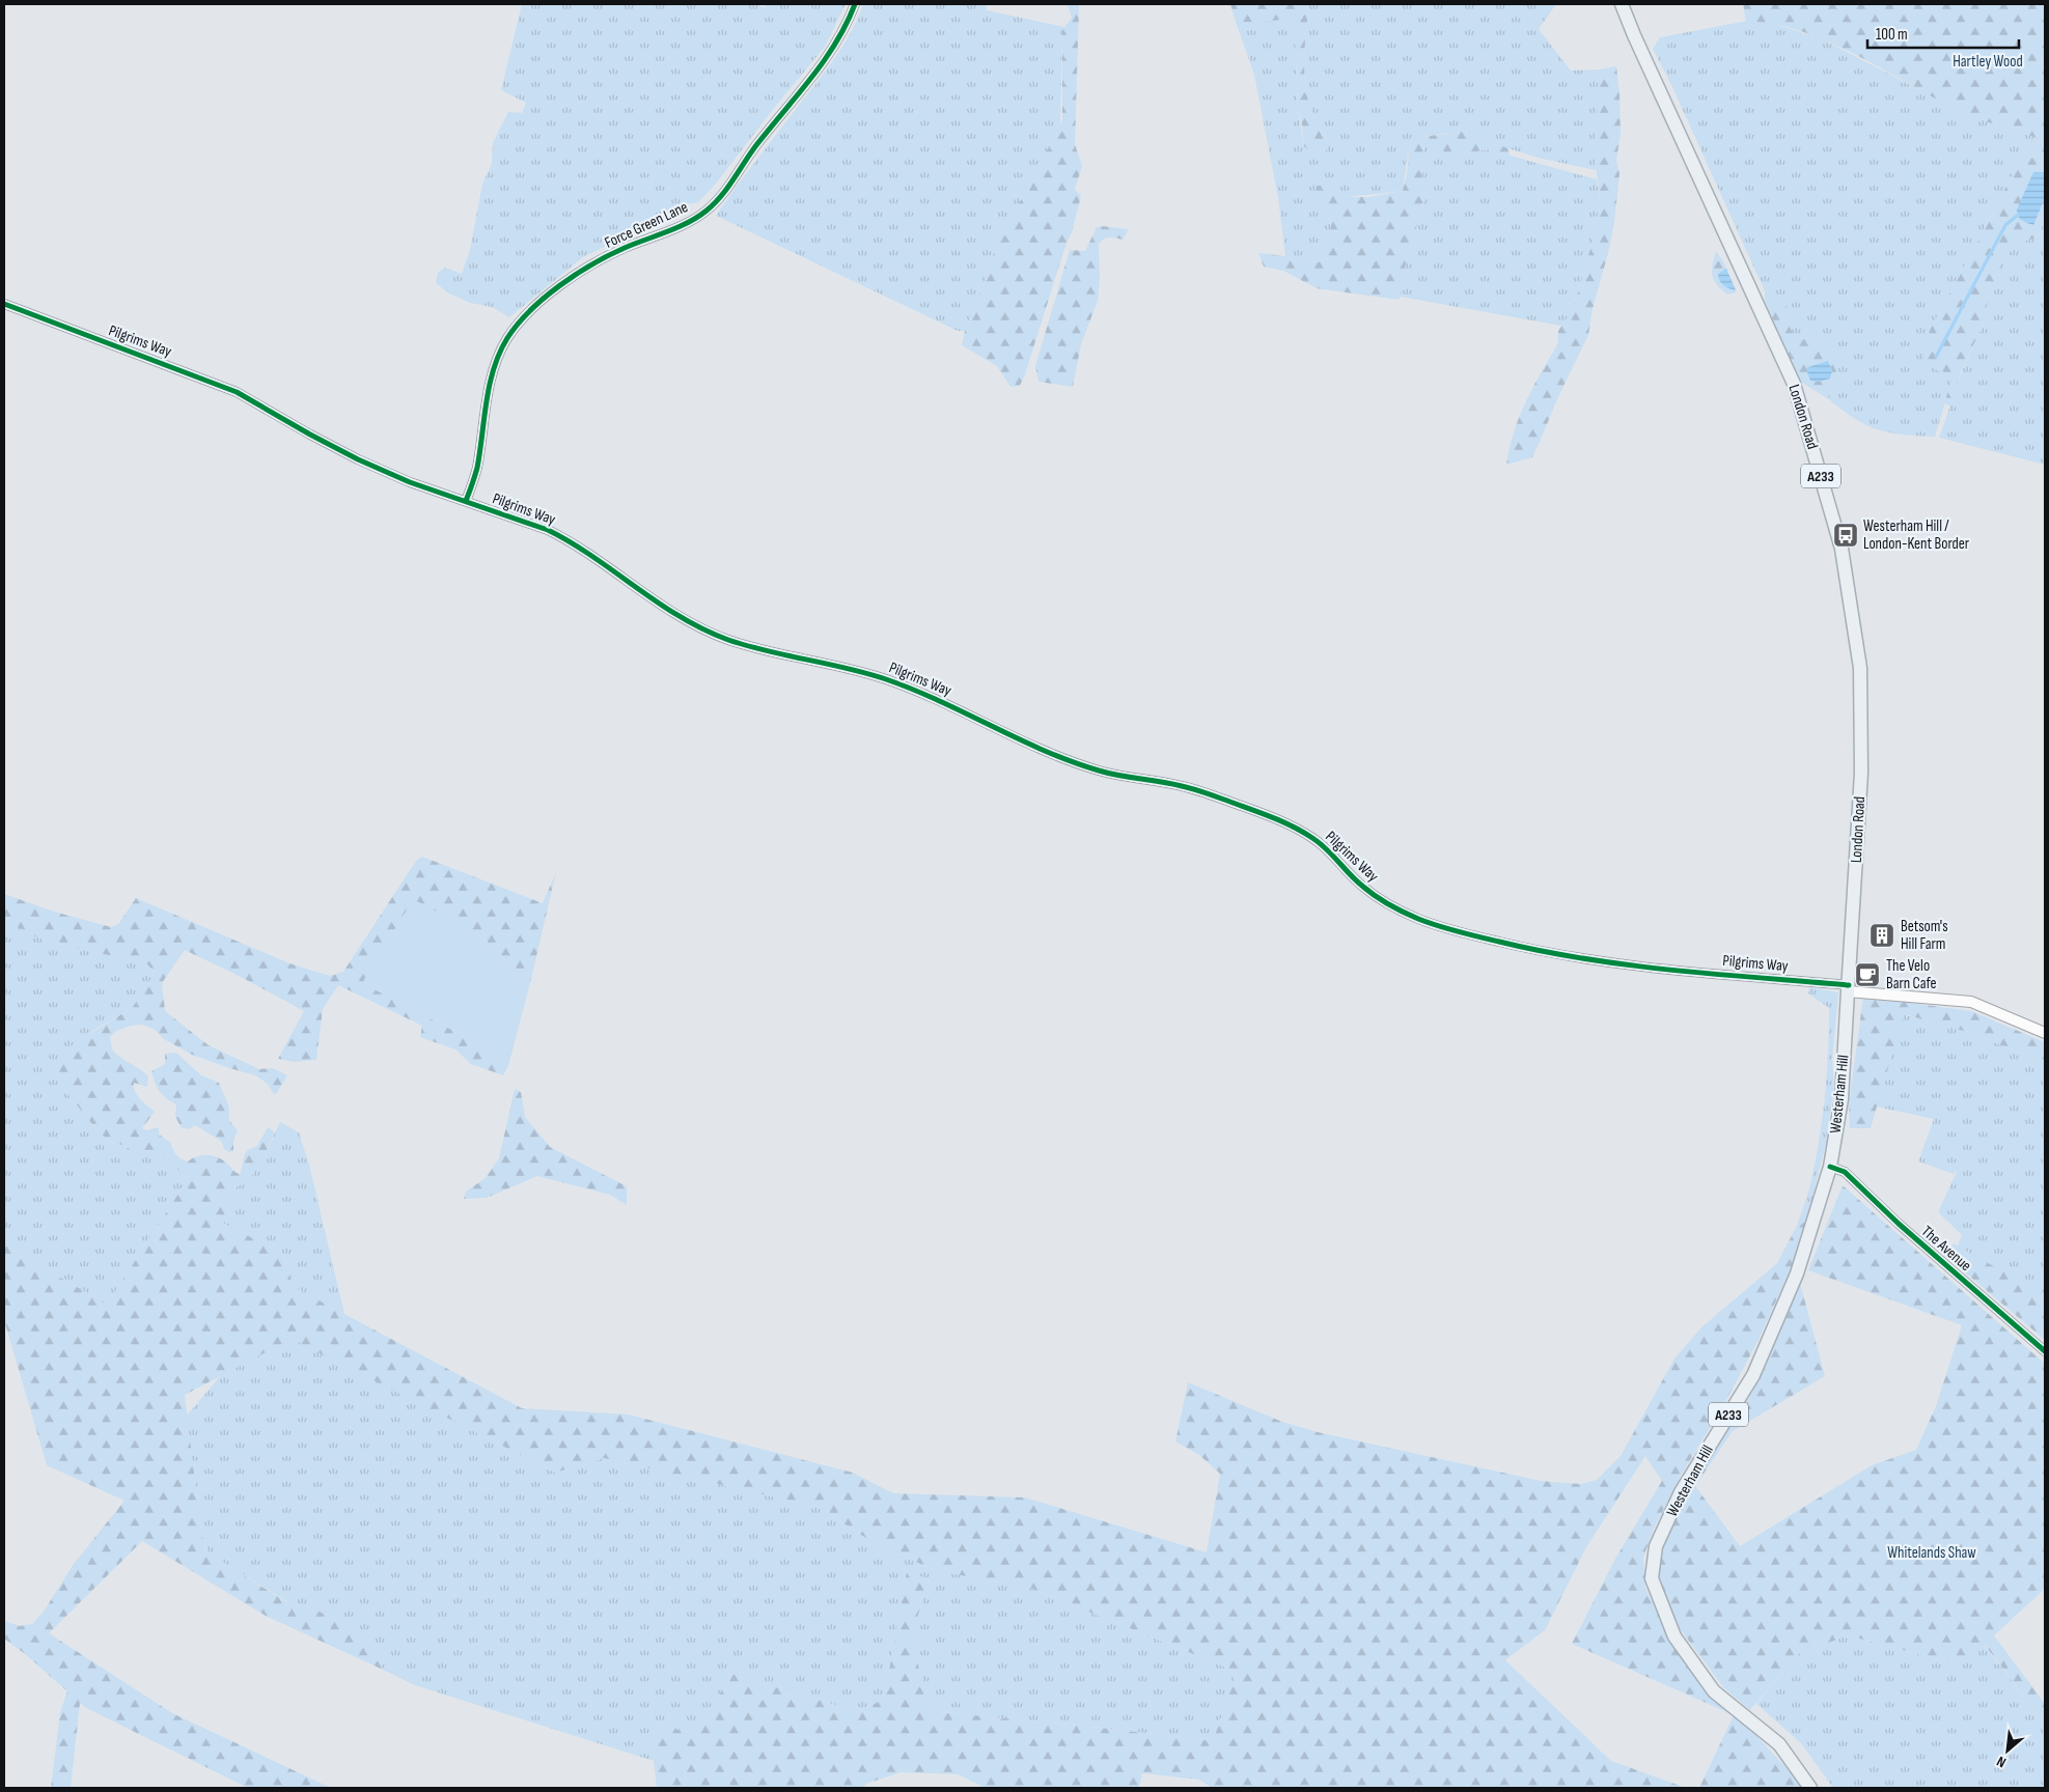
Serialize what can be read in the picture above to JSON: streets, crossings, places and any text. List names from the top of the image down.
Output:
{
  "streets": {
    "main road": ["London Road", "A233", "Westerham Hill"],
    "street": ["Force Green Lane", "Pilgrims Way", "The Avenue"]
  },
  "crossings": [
    ["Force Green Lane", "Pilgrims Way"],
    ["Pilgrims Way", "London Road"],
    ["Pilgrims Way", "Westerham Hill"],
    ["London Road", "Westerham Hill"],
    ["Westerham Hill", "The Avenue"]
  ],
  "parks": ["Hartley Wood", "Whitelands Shaw"],
  "places": {
    "bus stop": ["Westerham Hill / London-Kent Border"],
    "building": ["Betsom's Hill Farm"],
    "cafe": ["The Velo Barn Cafe"]
  },
  "scale_bar": "100 m",
  "north": "bottom left"
}
